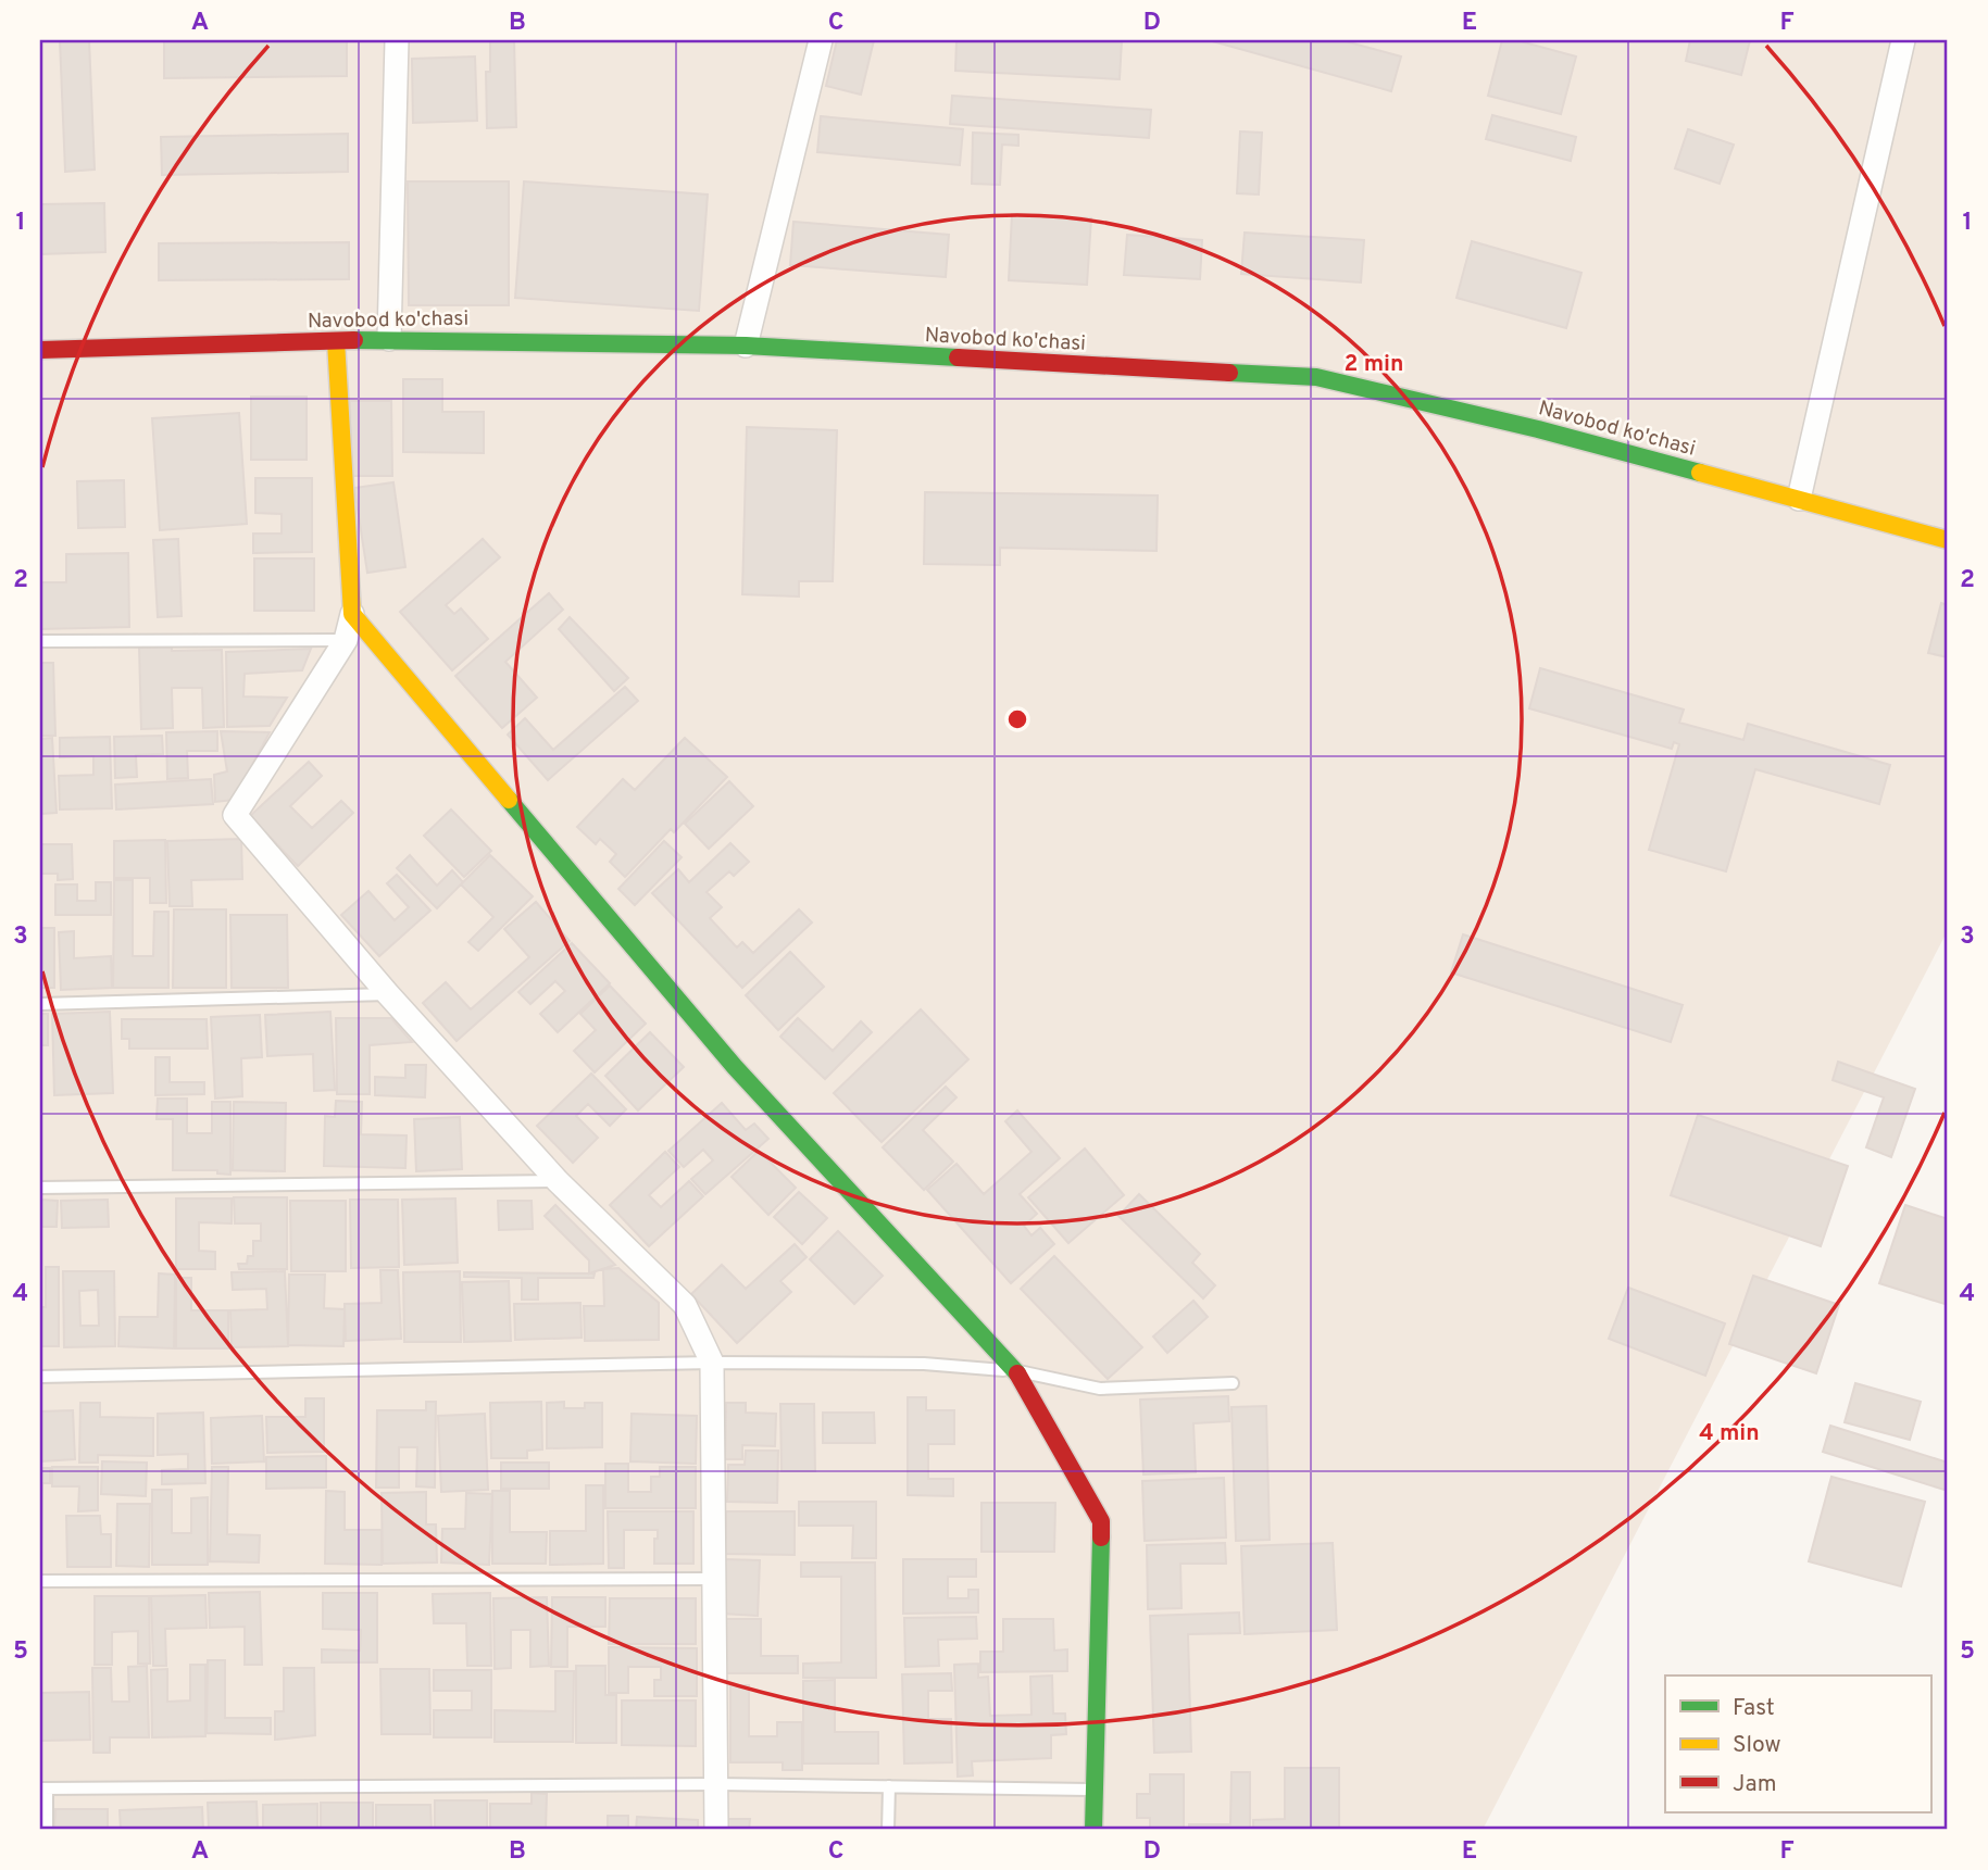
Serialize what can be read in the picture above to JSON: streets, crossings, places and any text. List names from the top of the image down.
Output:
{
  "streets": {
    "street": ["Navobod ko'chasi"]
  },
  "legend": ["Fast", "Slow", "Jam"],
  "grid": {
    "columns": [
      "A",
      "B",
      "C",
      "D",
      "E",
      "F"
    ],
    "rows": [
      "1",
      "2",
      "3",
      "4",
      "5"
    ]
  },
  "rings": ["2 min", "4 min"]
}
